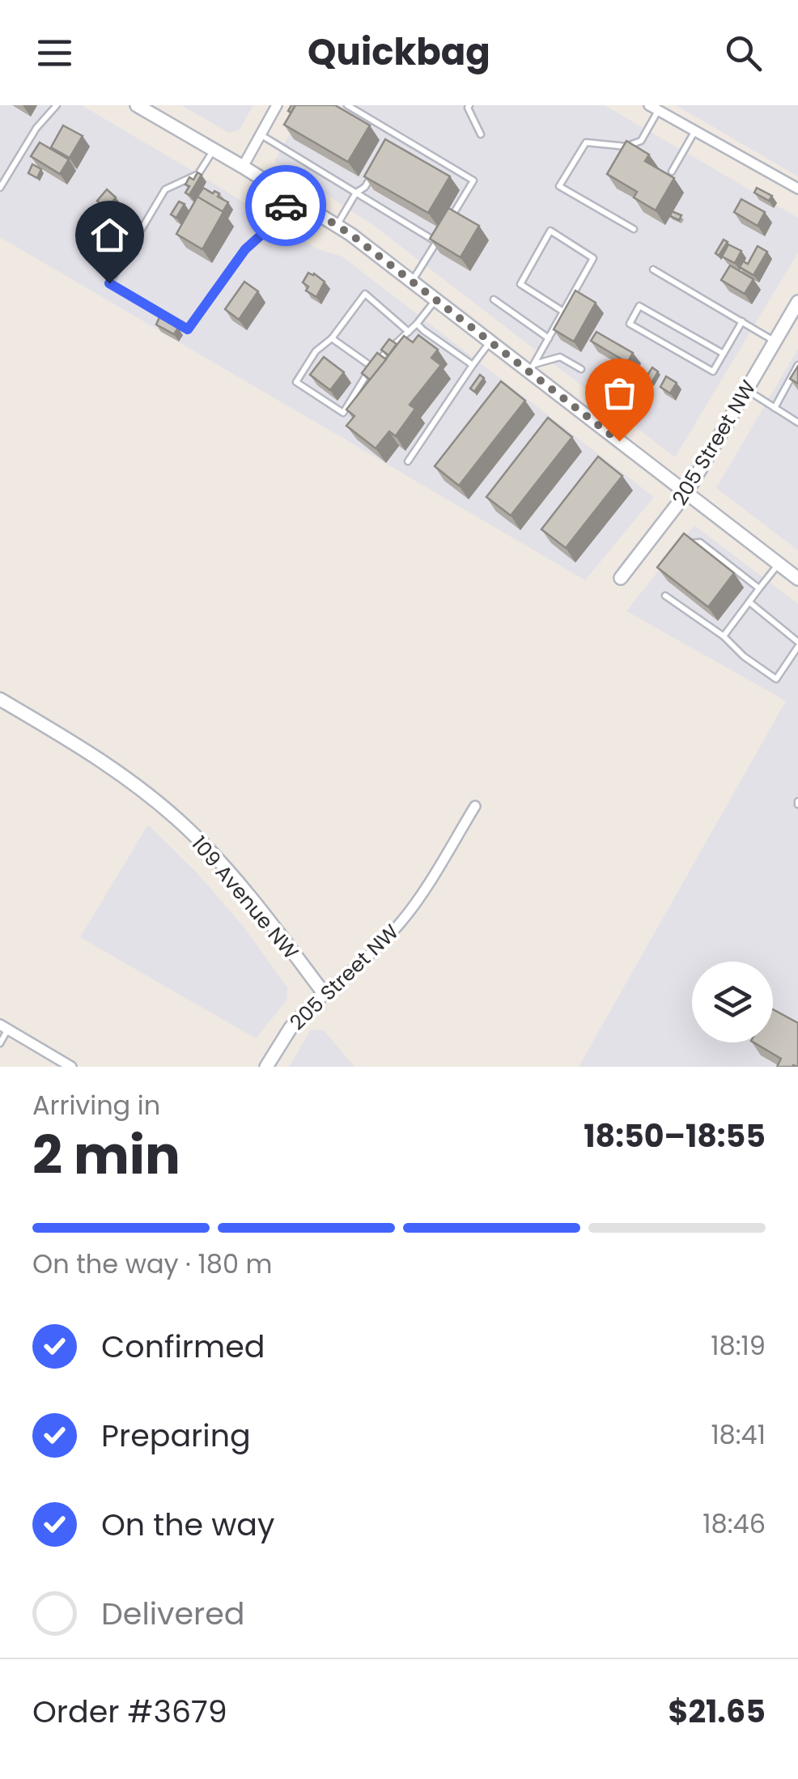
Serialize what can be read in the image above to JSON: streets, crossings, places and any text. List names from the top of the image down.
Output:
{
  "streets": {
    "street": ["205 Street NW", "109 Avenue NW"]
  },
  "crossings": [
    ["205 Street NW", "109 Avenue NW"]
  ],
  "page": {
    "header": "Quickbag",
    "heading": ["2 min", "Arriving in", "18:50–18:55"],
    "panel": ["Order #3679", "$21.65"],
    "bar": "On the way · 180 m",
    "list": [
      ["Confirmed", "18:19"],
      ["Preparing", "18:41"],
      ["On the way", "18:46"],
      "Delivered"
    ]
  }
}
